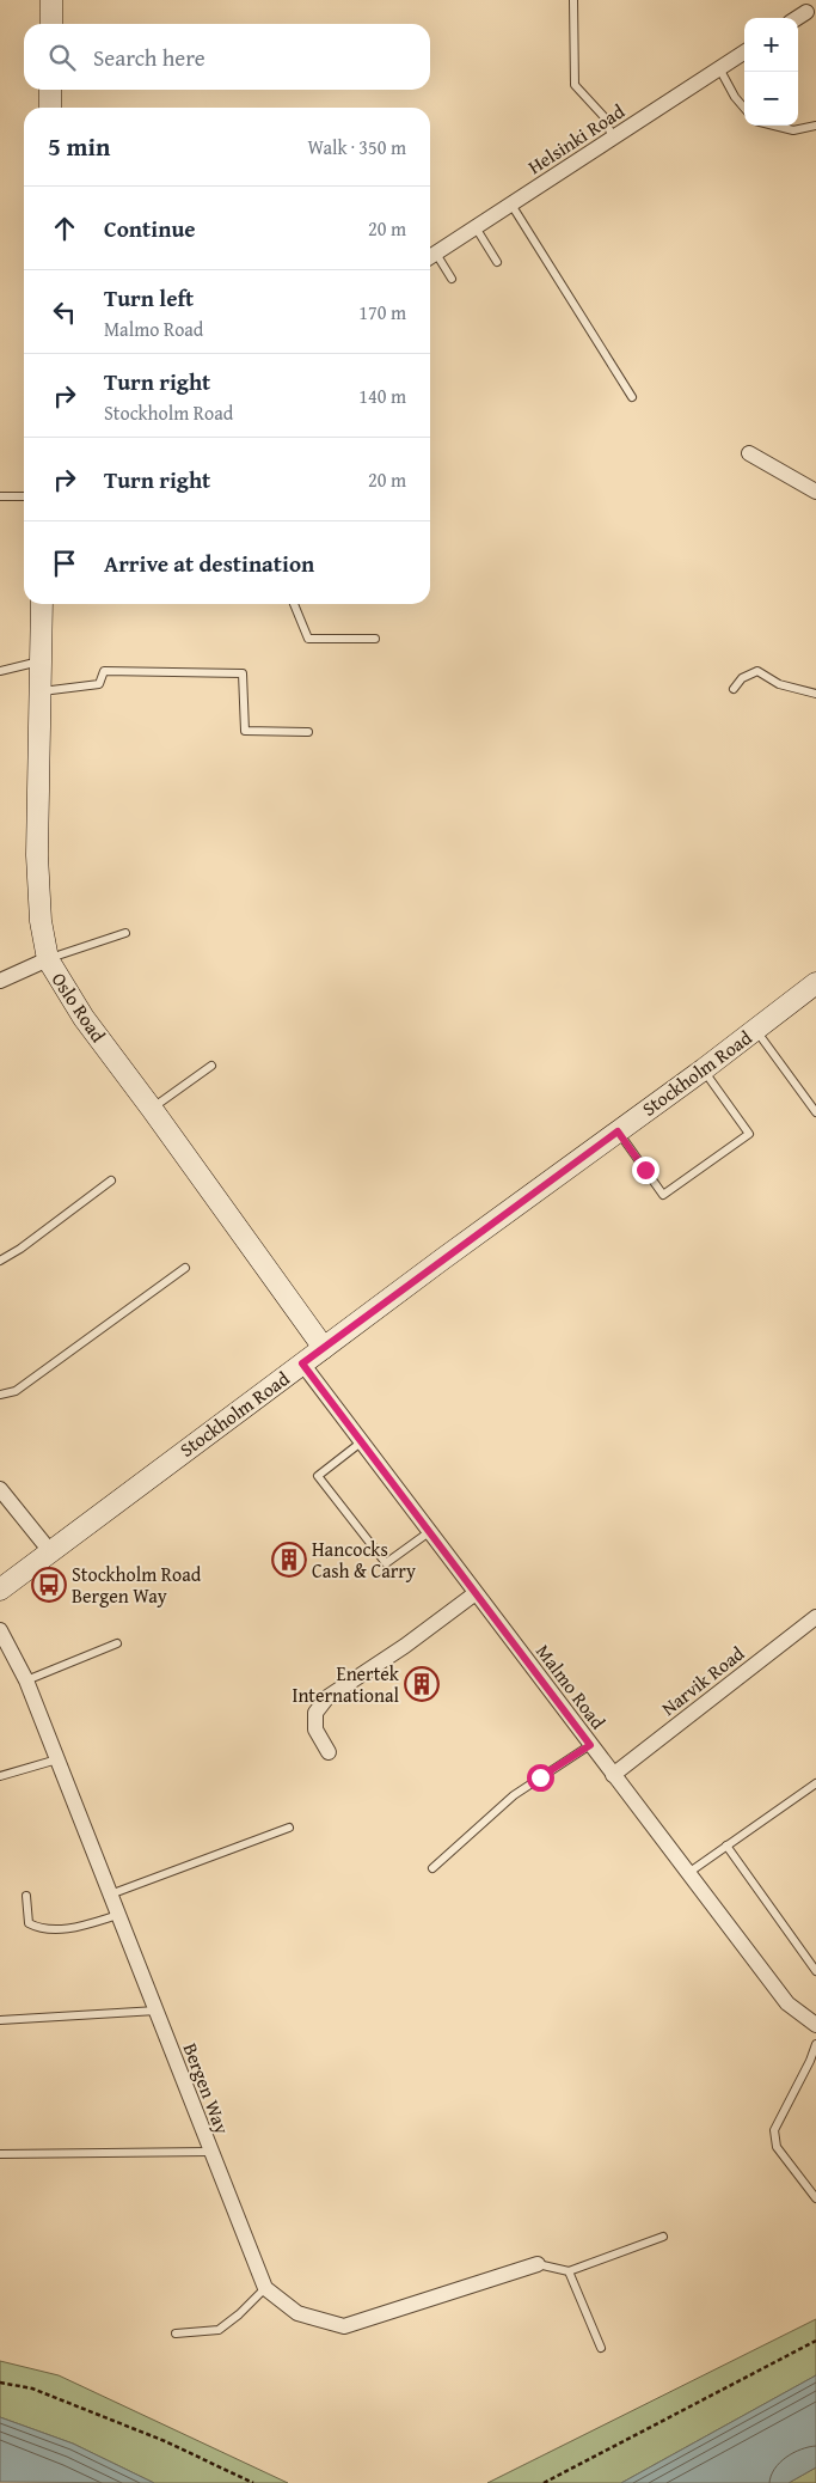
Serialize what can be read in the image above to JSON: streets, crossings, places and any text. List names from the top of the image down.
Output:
{
  "streets": {
    "street": [
      "Helsinki Road",
      "Oslo Road",
      "Stockholm Road",
      "Narvik Road",
      "Malmo Road",
      "Bergen Way"
    ]
  },
  "crossings": [
    ["Oslo Road", "Stockholm Road"],
    ["Stockholm Road", "Malmo Road"],
    ["Narvik Road", "Malmo Road"]
  ],
  "places": {
    "building": ["Hancocks Cash & Carry", "Enertek International"],
    "bus stop": ["Stockholm Road Bergen Way"]
  },
  "page": {
    "map_buttons": ["+", "−"],
    "search": "Search here",
    "heading": ["5 min", "Walk · 350 m"],
    "list": [
      ["Continue", "20 m"],
      ["Turn left", "Malmo Road", "170 m"],
      ["Turn right", "Stockholm Road", "140 m"],
      ["Turn right", "20 m"],
      "Arrive at destination"
    ]
  }
}
